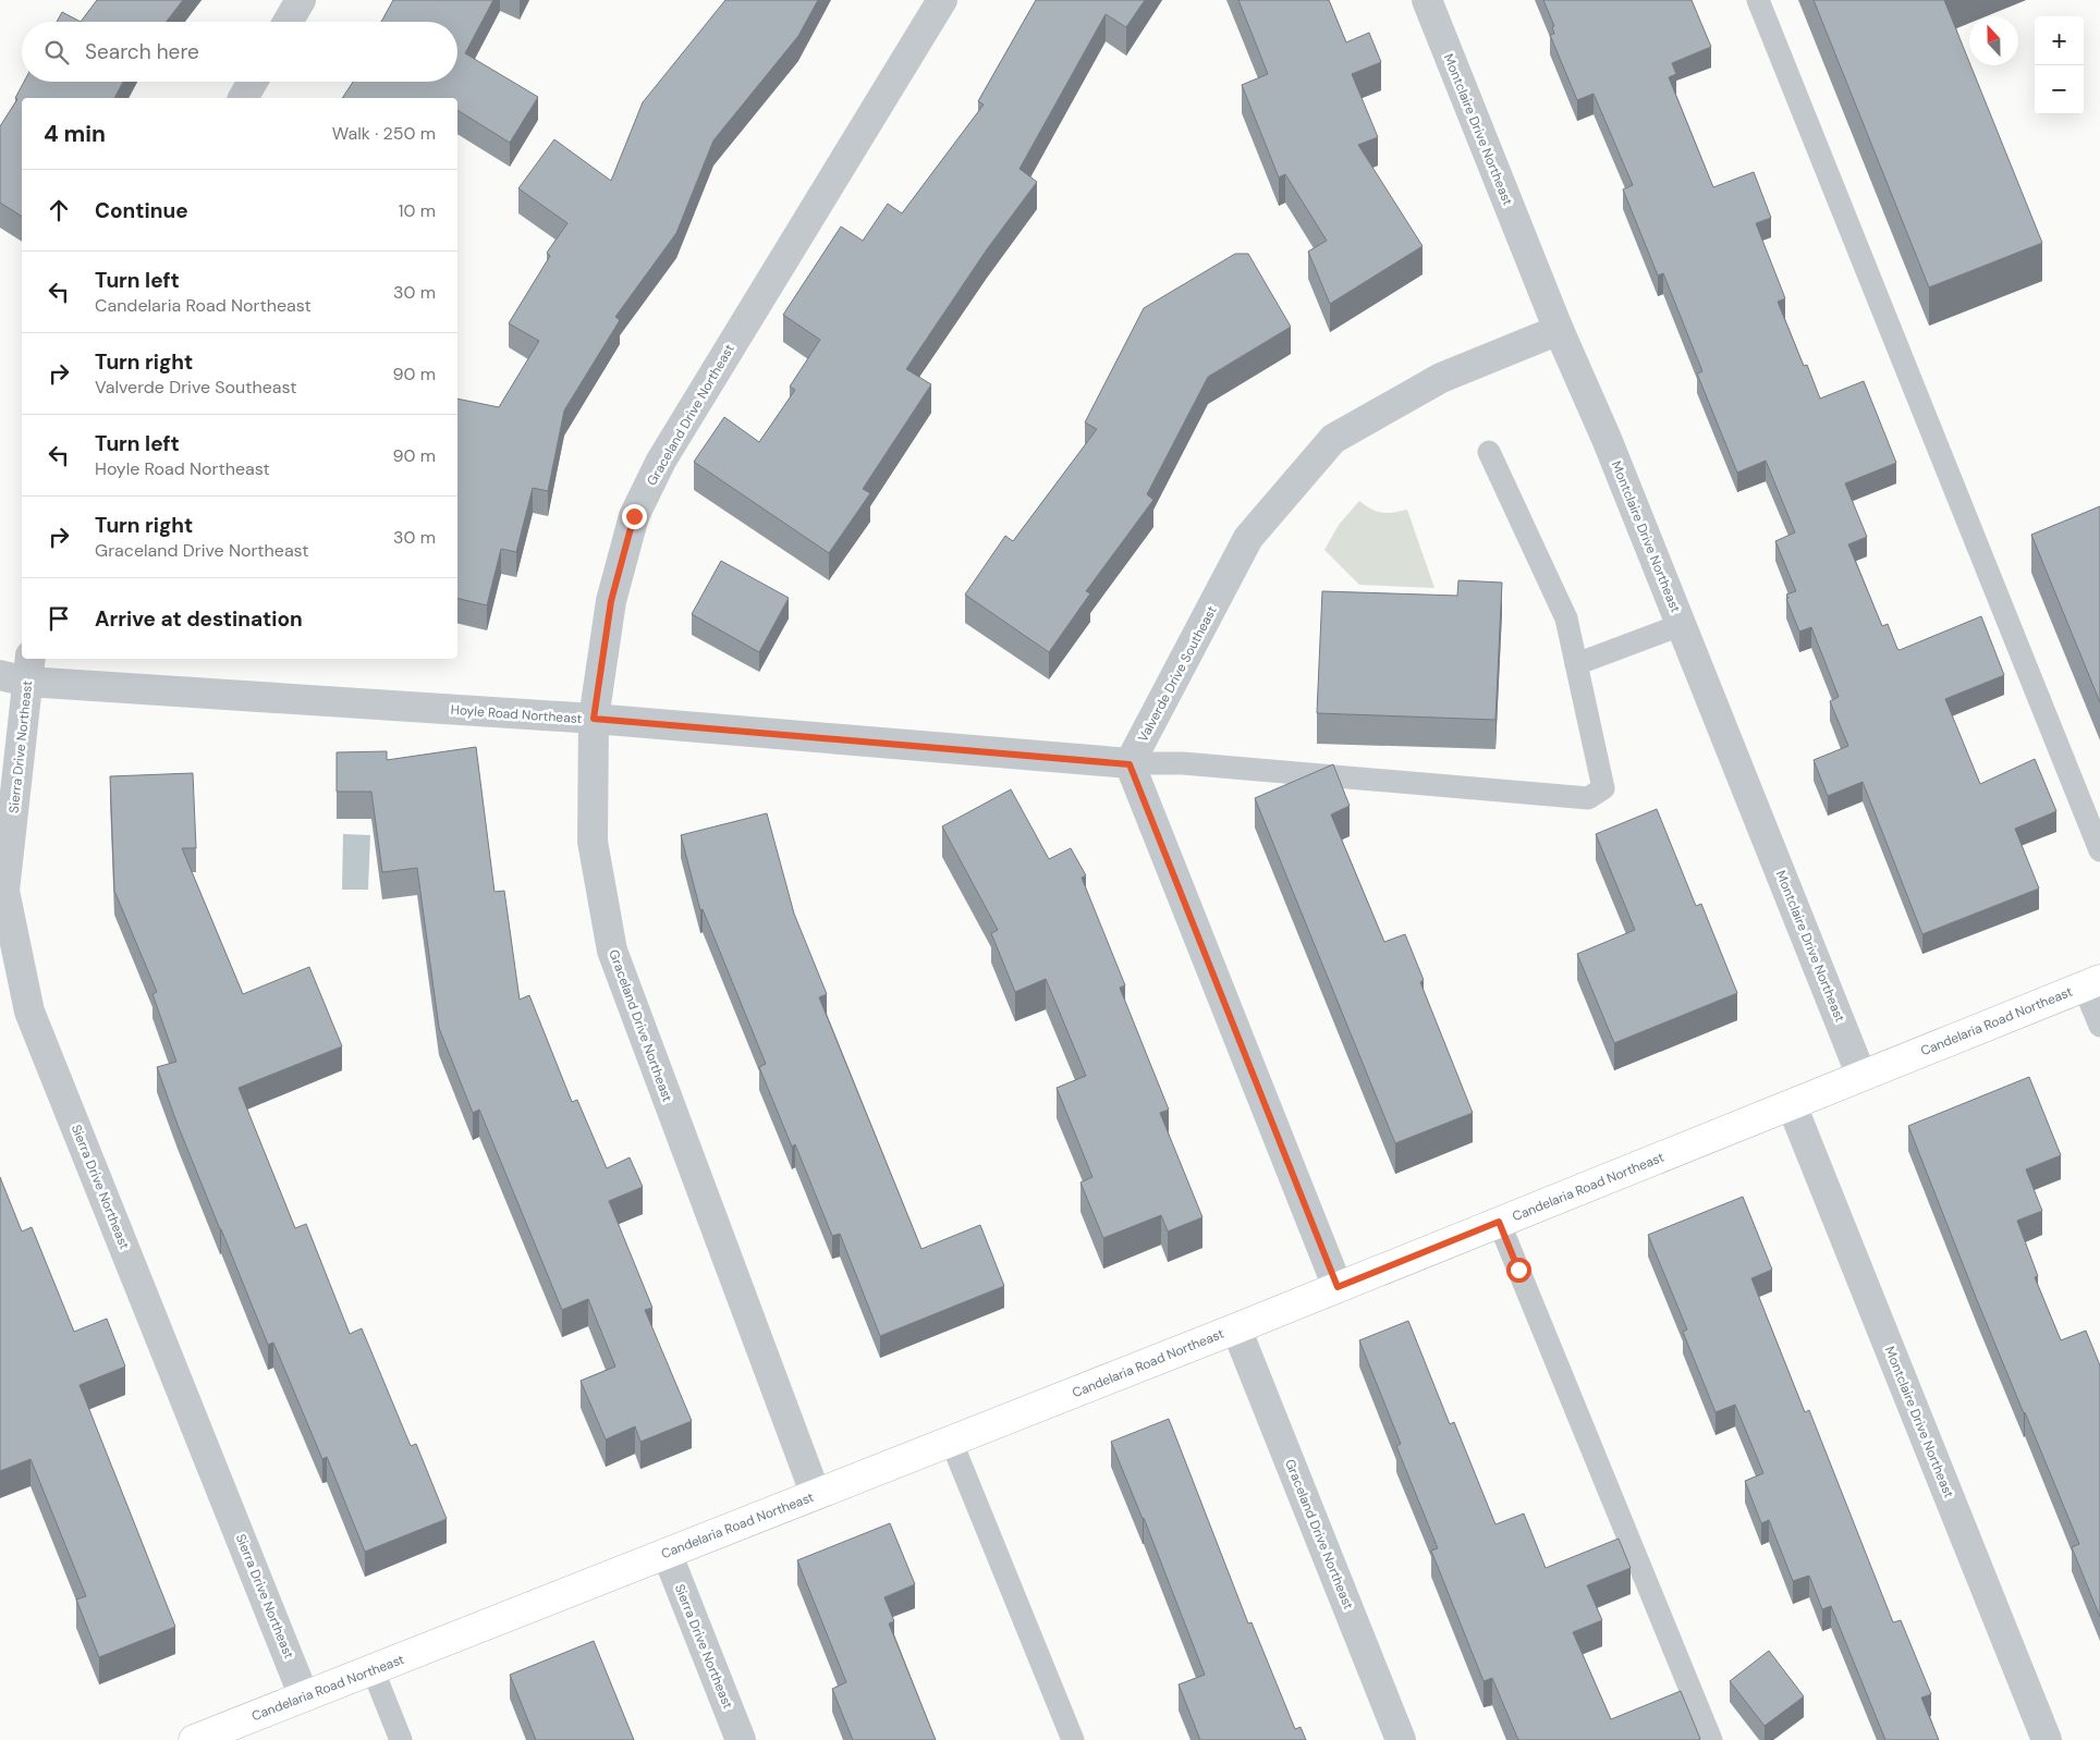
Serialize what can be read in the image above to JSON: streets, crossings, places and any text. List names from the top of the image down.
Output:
{
  "streets": {
    "main road": ["Candelaria Road Northeast"],
    "street": [
      "Montclaire Drive Northeast",
      "Graceland Drive Northeast",
      "Valverde Drive Southeast",
      "Hoyle Road Northeast",
      "Sierra Drive Northeast"
    ]
  },
  "crossings": [
    ["Montclaire Drive Northeast", "Valverde Drive Southeast"],
    ["Montclaire Drive Northeast", "Candelaria Road Northeast"],
    ["Graceland Drive Northeast", "Hoyle Road Northeast"],
    ["Graceland Drive Northeast", "Candelaria Road Northeast"],
    ["Valverde Drive Southeast", "Hoyle Road Northeast"],
    ["Hoyle Road Northeast", "Sierra Drive Northeast"],
    ["Sierra Drive Northeast", "Candelaria Road Northeast"]
  ],
  "north": "top",
  "page": {
    "map_buttons": ["+", "−"],
    "search": "Search here",
    "heading": ["4 min", "Walk · 250 m"],
    "list": [
      ["Continue", "10 m"],
      ["Turn left", "Candelaria Road Northeast", "30 m"],
      ["Turn right", "Valverde Drive Southeast", "90 m"],
      ["Turn left", "Hoyle Road Northeast", "90 m"],
      ["Turn right", "Graceland Drive Northeast", "30 m"],
      "Arrive at destination"
    ]
  }
}
